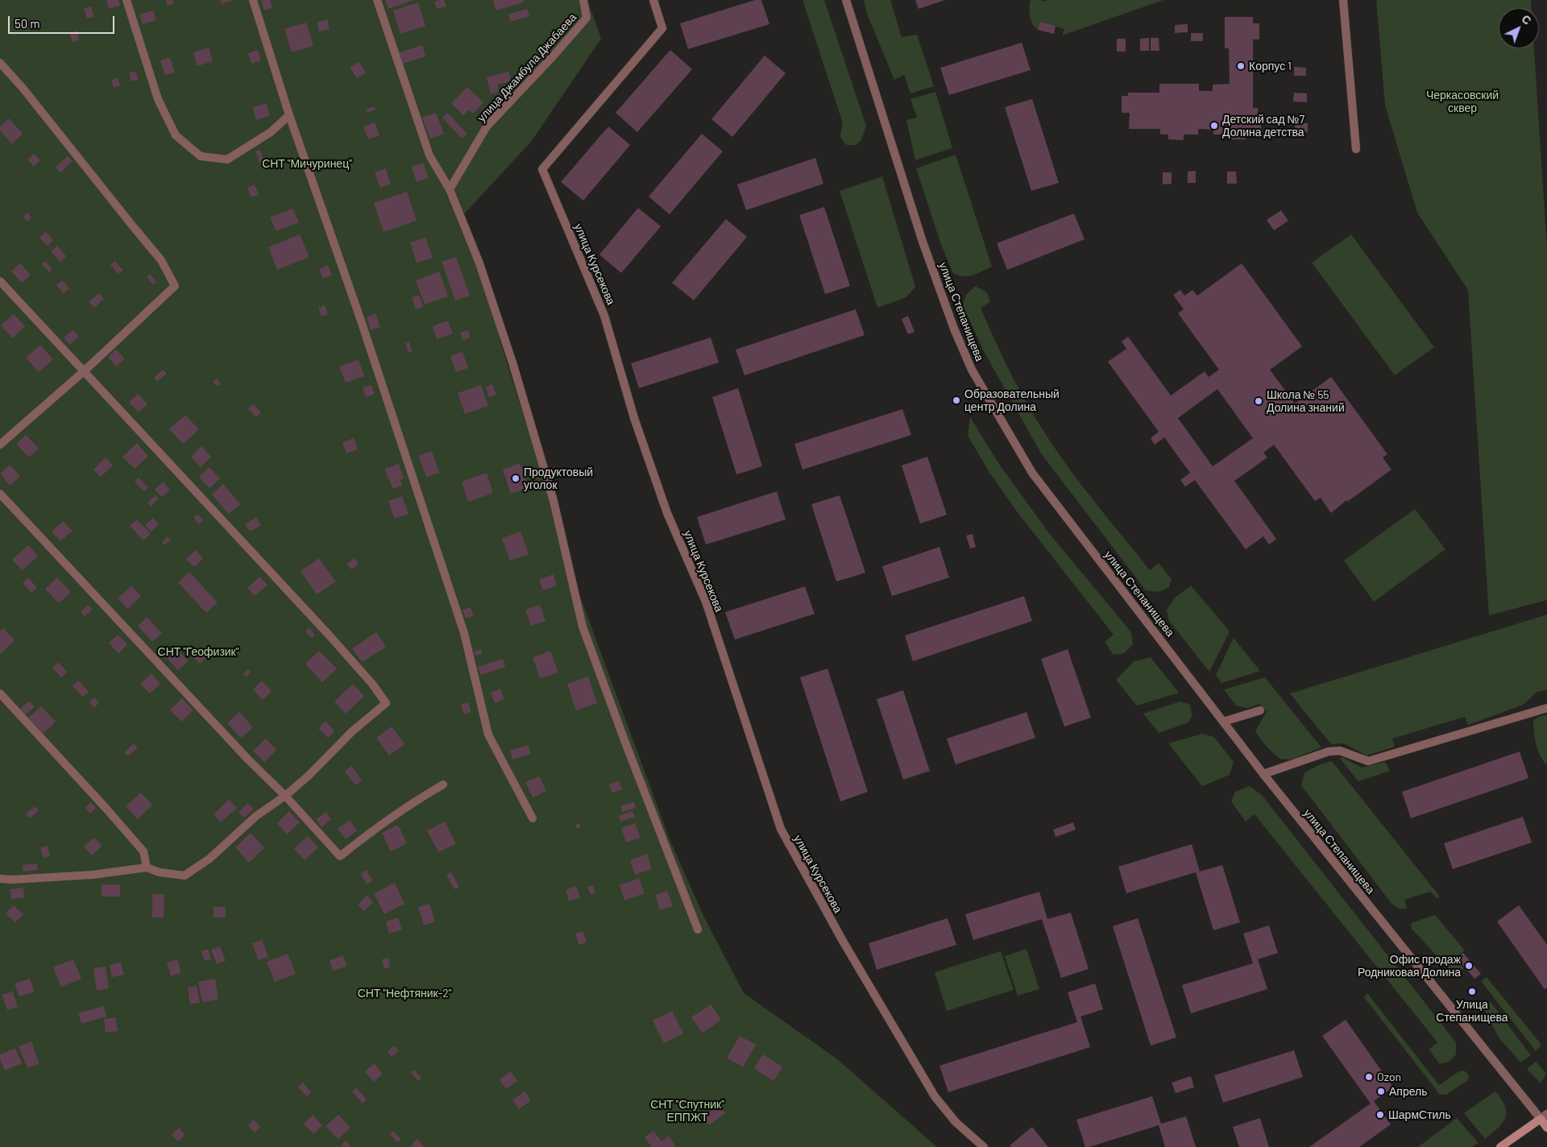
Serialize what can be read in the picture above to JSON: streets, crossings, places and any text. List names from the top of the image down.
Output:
{
  "streets": {
    "main road": ["улица Степанищева"],
    "street": ["улица Джамбула Джабаева", "улица Курсекова"]
  },
  "parks": [
    "Черкасовский сквер",
    "СНТ \"Мичуринец\"",
    "СНТ \"Геофизик\"",
    "СНТ \"Нефтяник-2\"",
    "СНТ \"Спутник\" ЕППЖТ"
  ],
  "places": [
    "Корпус 1",
    "Детский сад №7 Долина детства",
    "Образовательный центр Долина",
    "Школа № 55 Долина знаний",
    "Продуктовый уголок",
    "Офис продаж Родниковая Долина",
    "Улица Степанищева",
    "Ozon",
    "Апрель",
    "ШармСтиль"
  ],
  "scale_bar": "50 m",
  "north": "top right"
}
